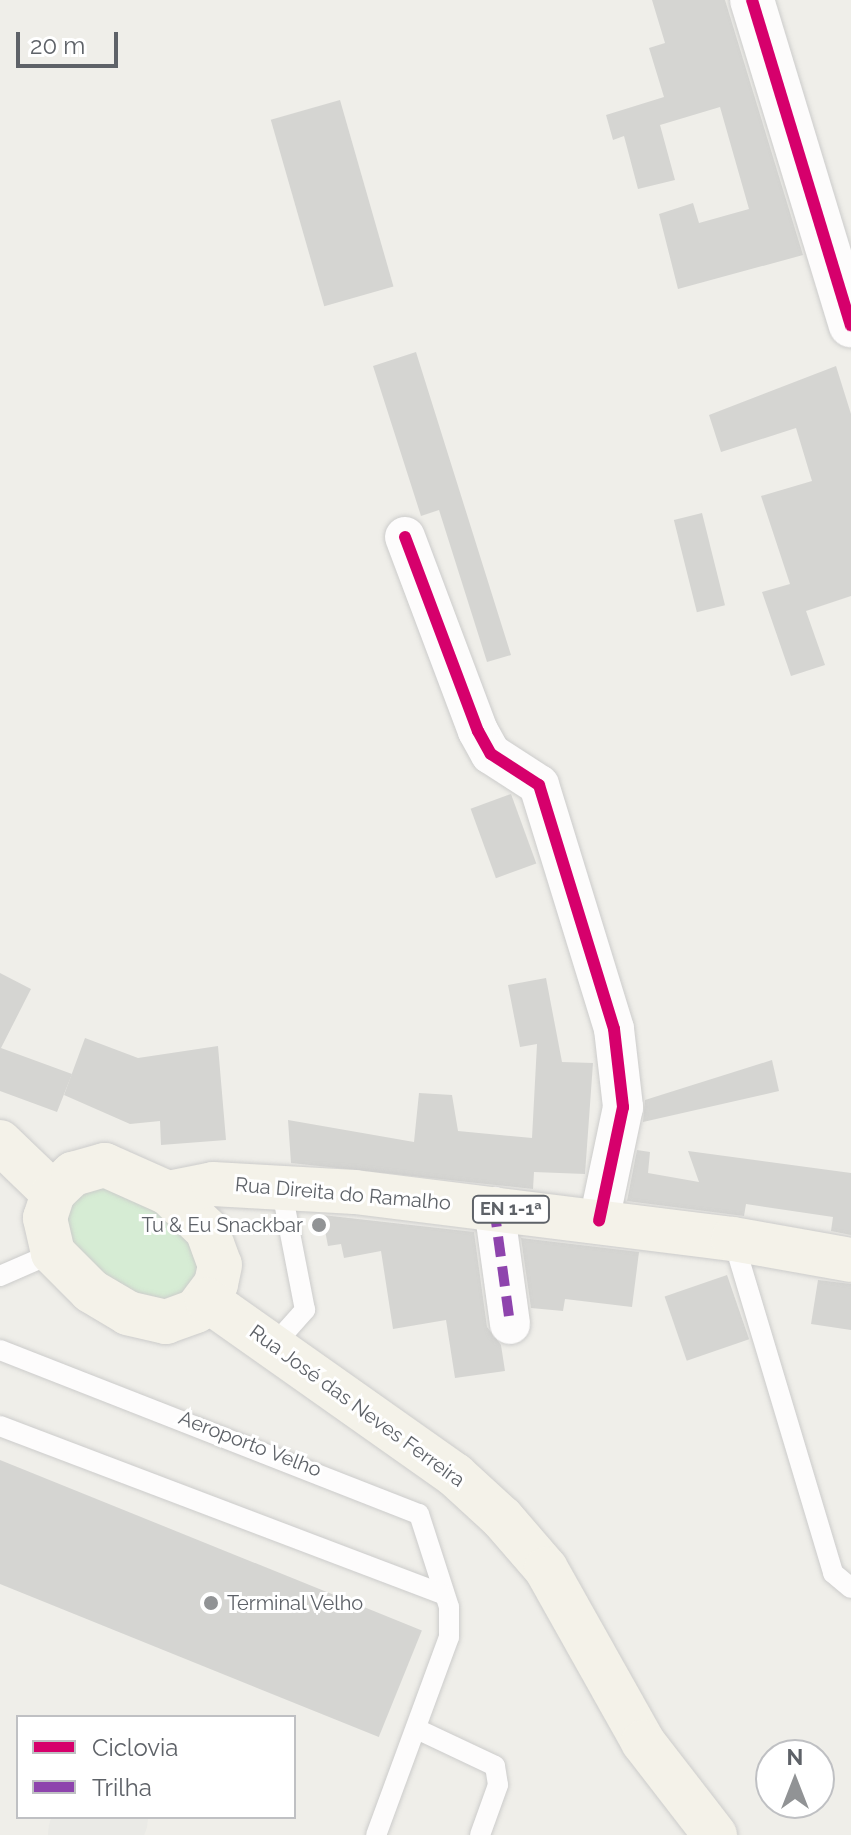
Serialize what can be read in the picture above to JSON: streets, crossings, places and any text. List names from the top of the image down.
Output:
{
  "streets": {
    "main road": ["Rua Direita do Ramalho", "EN 1-1ª", "Rua José das Neves Ferreira"],
    "lane": ["Aeroporto Velho"]
  },
  "crossings": [
    ["Rua Direita do Ramalho", "Rua José das Neves Ferreira"]
  ],
  "places": ["Tu & Eu Snackbar", "Terminal Velho"],
  "legend": ["Ciclovia", "Trilha"],
  "scale_bar": "20 m",
  "north": "top"
}
